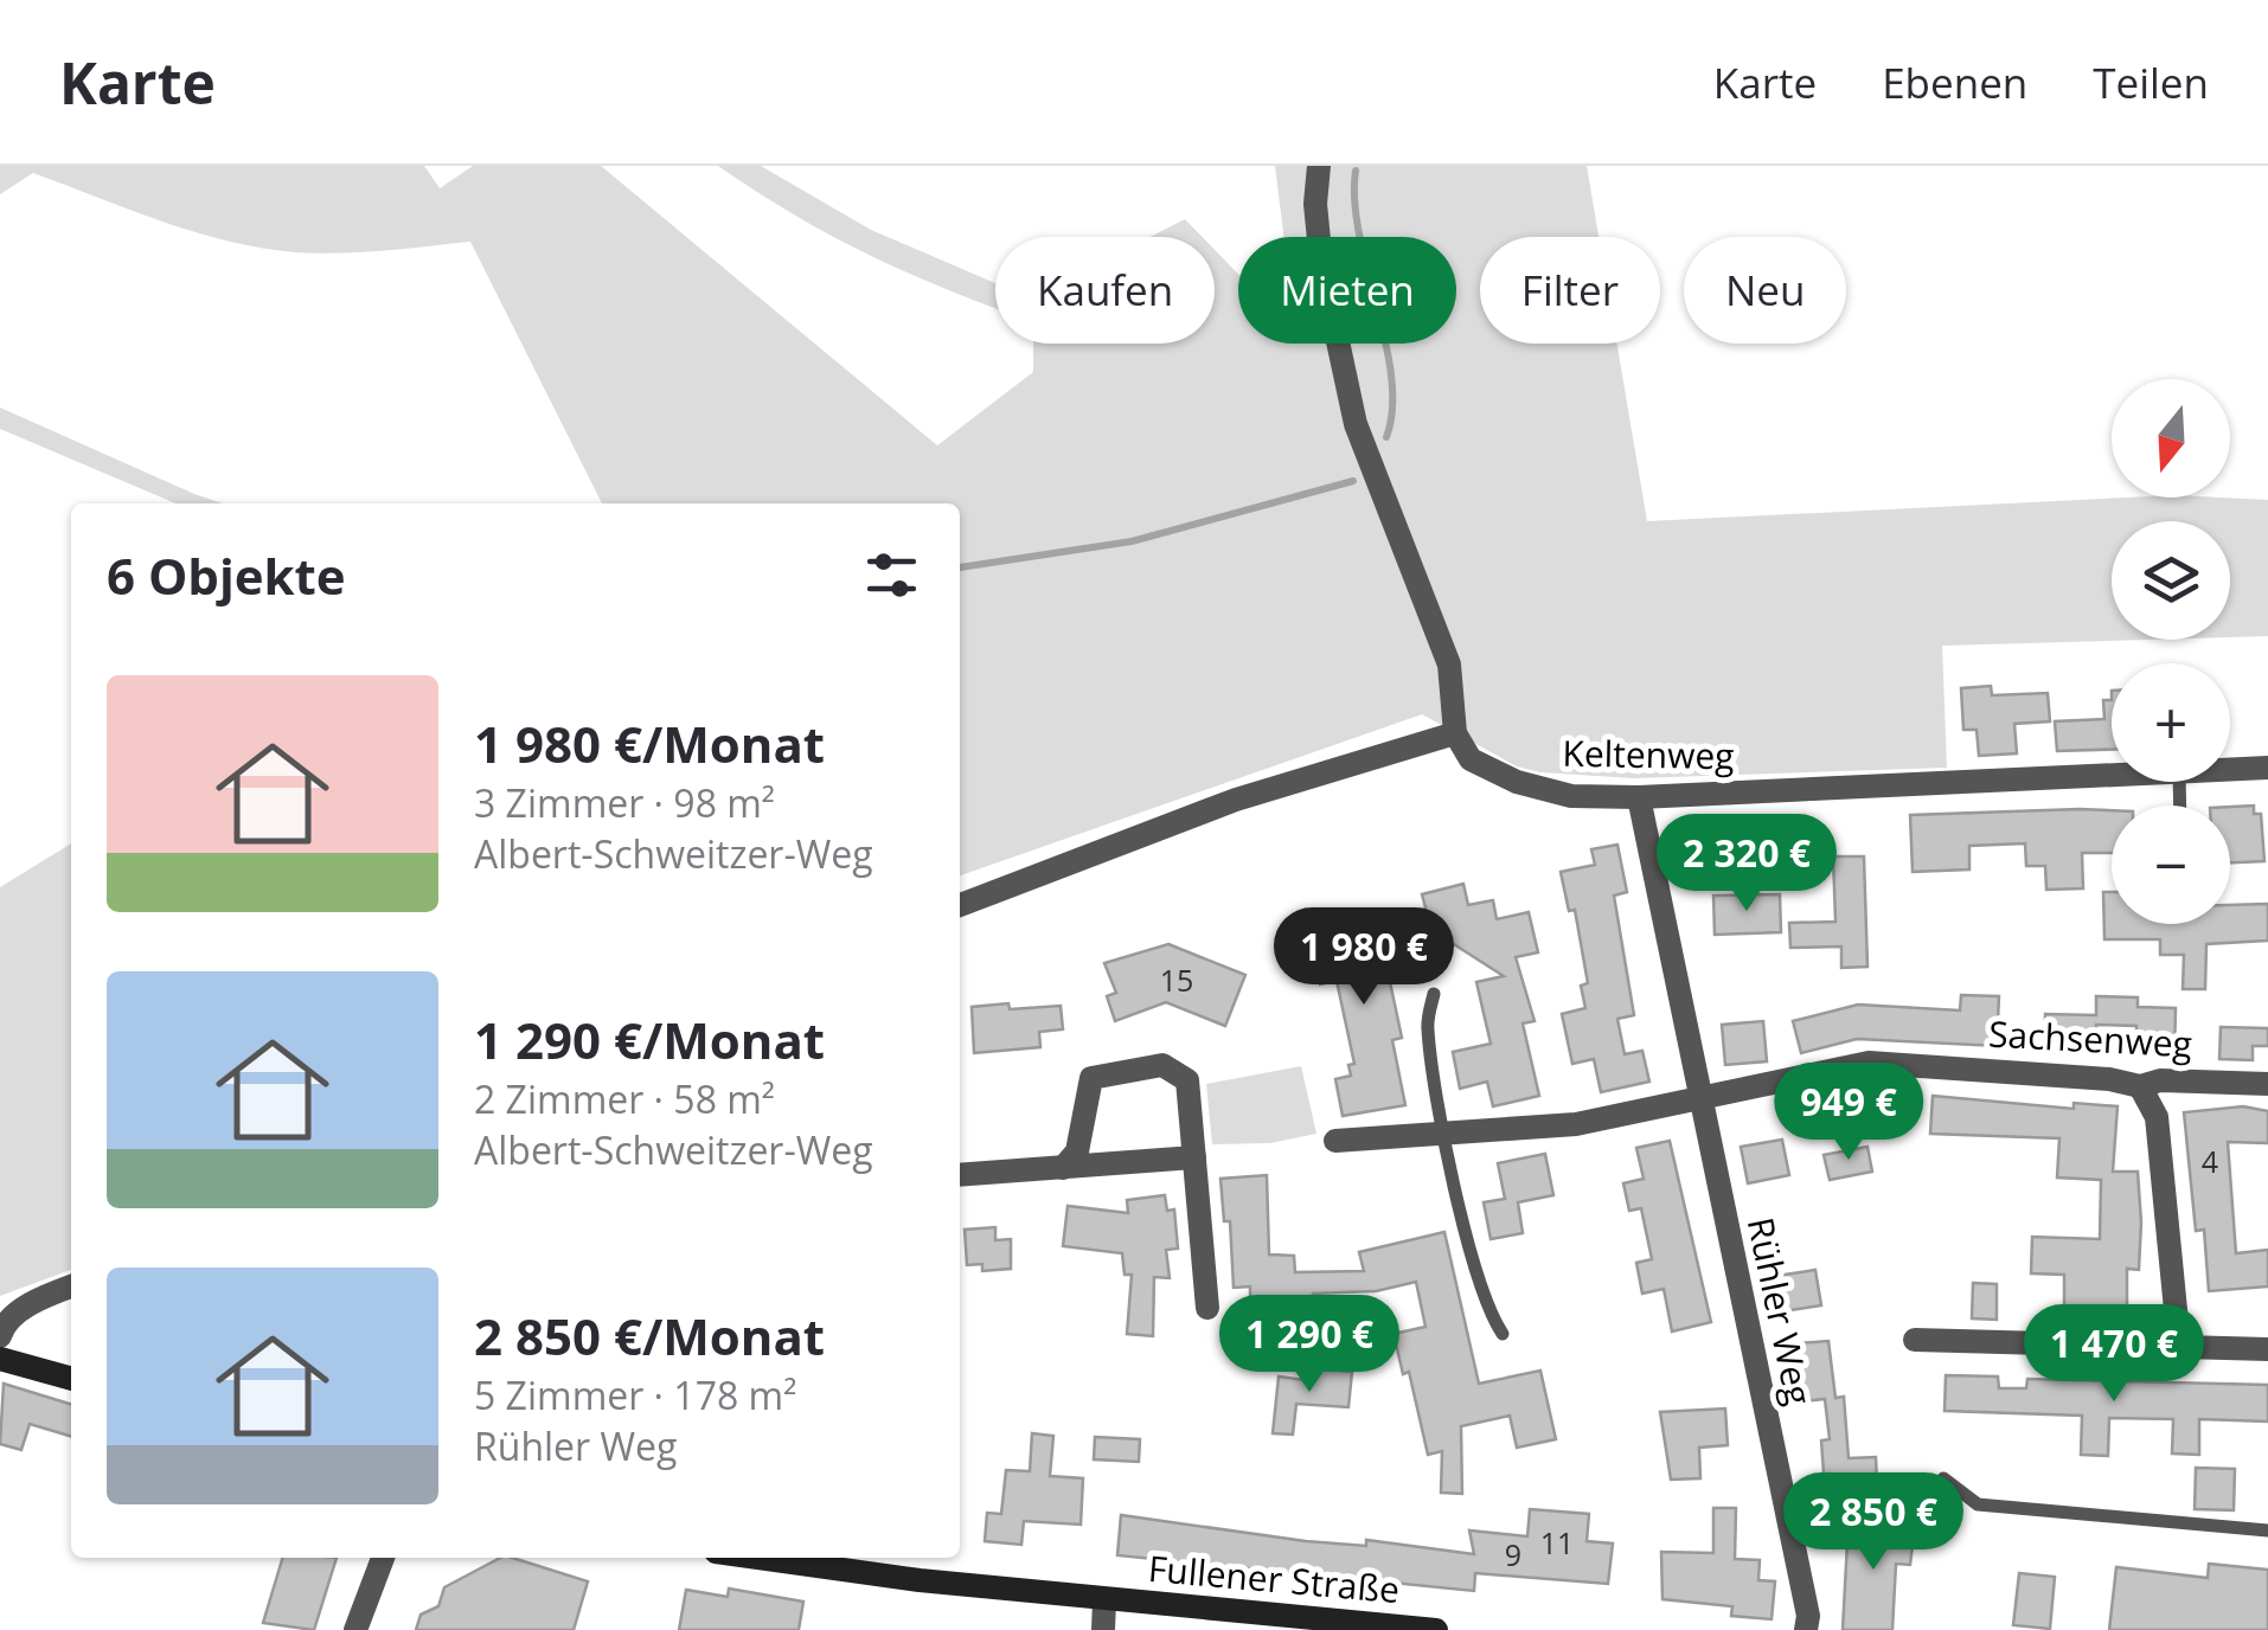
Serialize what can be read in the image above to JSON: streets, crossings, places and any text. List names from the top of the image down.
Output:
{
  "streets": {
    "main road": ["Fullener Straße"],
    "street": ["Keltenweg", "Sachsenweg", "Rühler Weg"]
  },
  "crossings": [
    ["Keltenweg", "Rühler Weg"],
    ["Sachsenweg", "Rühler Weg"]
  ],
  "house_numbers": [
    "15",
    "4",
    "11",
    "9"
  ],
  "north": "bottom",
  "page": {
    "header": "Karte",
    "nav": ["Karte", "Ebenen", "Teilen"],
    "chip": [
      "Kaufen",
      "Mieten",
      "Filter",
      "Neu"
    ],
    "map_buttons": ["+", "−"],
    "heading": "6 Objekte",
    "list": [
      {
        "name": "1 980 €/Monat",
        "note": "3 Zimmer · 98 m² · Albert-Schweitzer-Weg"
      },
      {
        "name": "1 290 €/Monat",
        "note": "2 Zimmer · 58 m² · Albert-Schweitzer-Weg"
      },
      {
        "name": "2 850 €/Monat",
        "note": "5 Zimmer · 178 m² · Rühler Weg"
      }
    ],
    "price": [
      "2 320 €",
      "1 980 €",
      "949 €",
      "1 290 €",
      "1 470 €",
      "2 850 €"
    ]
  }
}
